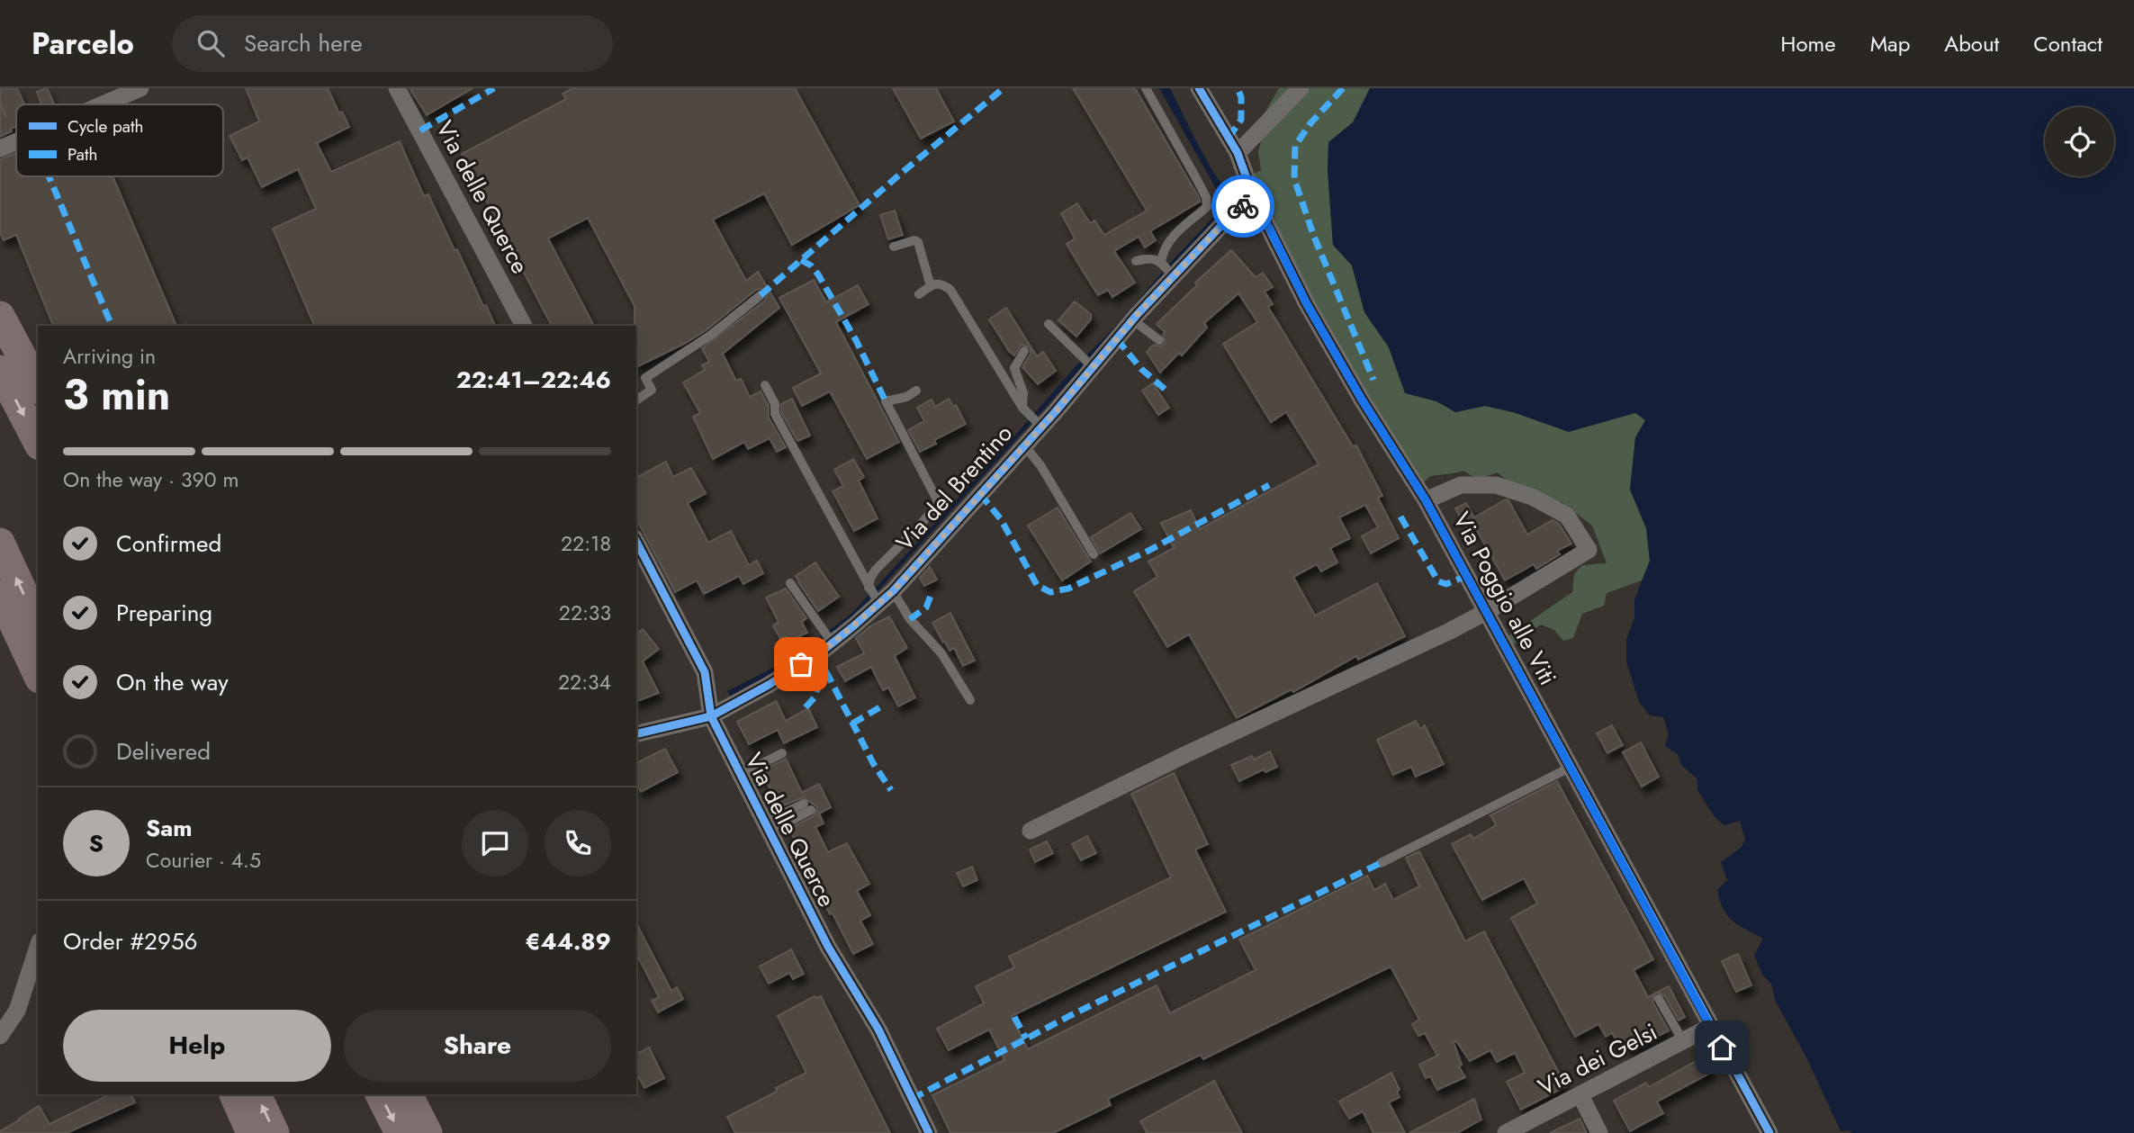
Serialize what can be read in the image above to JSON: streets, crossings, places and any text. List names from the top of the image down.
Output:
{
  "streets": {
    "street": [
      "Via delle Querce",
      "Via del Brentino",
      "Via Poggio alle Viti",
      "Via dei Gelsi"
    ]
  },
  "crossings": [
    ["Via delle Querce", "Via del Brentino"],
    ["Via del Brentino", "Via Poggio alle Viti"],
    ["Via Poggio alle Viti", "Via dei Gelsi"]
  ],
  "legend": ["Cycle path", "Path"],
  "page": {
    "header": "Parcelo",
    "search": "Search here",
    "nav": [
      "Home",
      "Map",
      "About",
      "Contact"
    ],
    "heading": ["3 min", "Arriving in", "22:41–22:46"],
    "panel": [
      "Sam",
      "Courier · 4.5",
      "Order #2956",
      "€44.89"
    ],
    "bar": "On the way · 390 m",
    "list": [
      ["Confirmed", "22:18"],
      ["Preparing", "22:33"],
      ["On the way", "22:34"],
      "Delivered"
    ],
    "round": "S",
    "buttons": ["Help", "Share"]
  }
}
